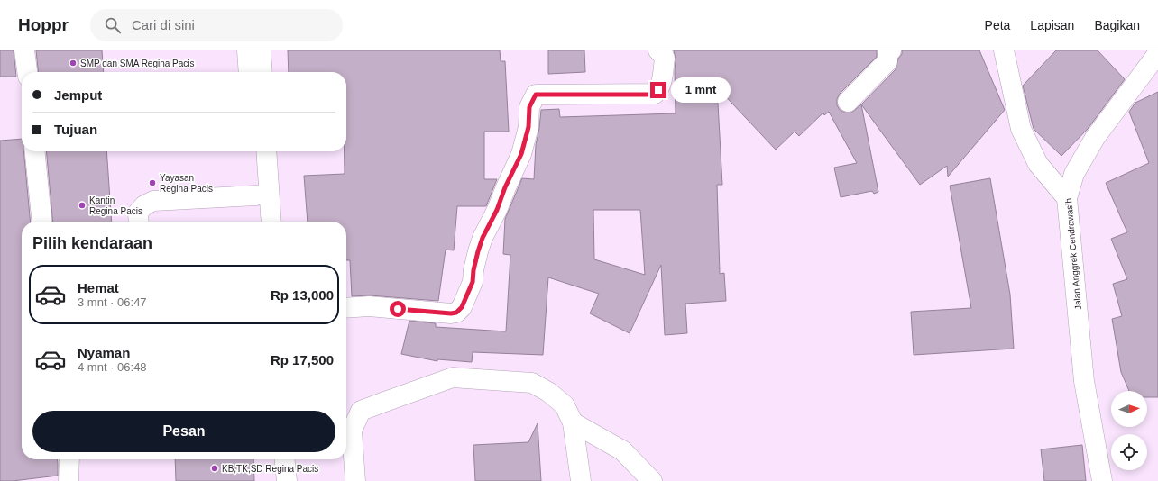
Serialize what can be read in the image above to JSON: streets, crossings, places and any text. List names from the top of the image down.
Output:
{
  "streets": {
    "street": ["Jalan Anggrek Cendrawasih"]
  },
  "places": [
    "SMP dan SMA Regina Pacis",
    "Yayasan Regina Pacis",
    "Kantin Regina Pacis",
    "KB,TK,SD Regina Pacis"
  ],
  "north": "right",
  "page": {
    "header": "Hoppr",
    "search": "Cari di sini",
    "nav": ["Peta", "Lapisan", "Bagikan"],
    "banner": ["Jemput", "Tujuan"],
    "bubble": "1 mnt",
    "heading": "Pilih kendaraan",
    "list": [
      {
        "name": "Hemat",
        "note": "3 mnt · 06:47",
        "value": "Rp 13,000"
      },
      {
        "name": "Nyaman",
        "note": "4 mnt · 06:48",
        "value": "Rp 17,500"
      }
    ],
    "buttons": "Pesan"
  }
}
